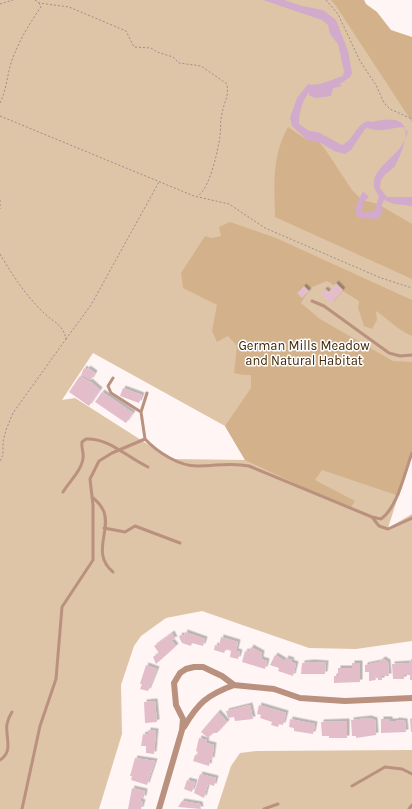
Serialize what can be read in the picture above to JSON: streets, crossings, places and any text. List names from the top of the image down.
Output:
{
  "parks": ["German Mills Meadow and Natural Habitat"]
}
